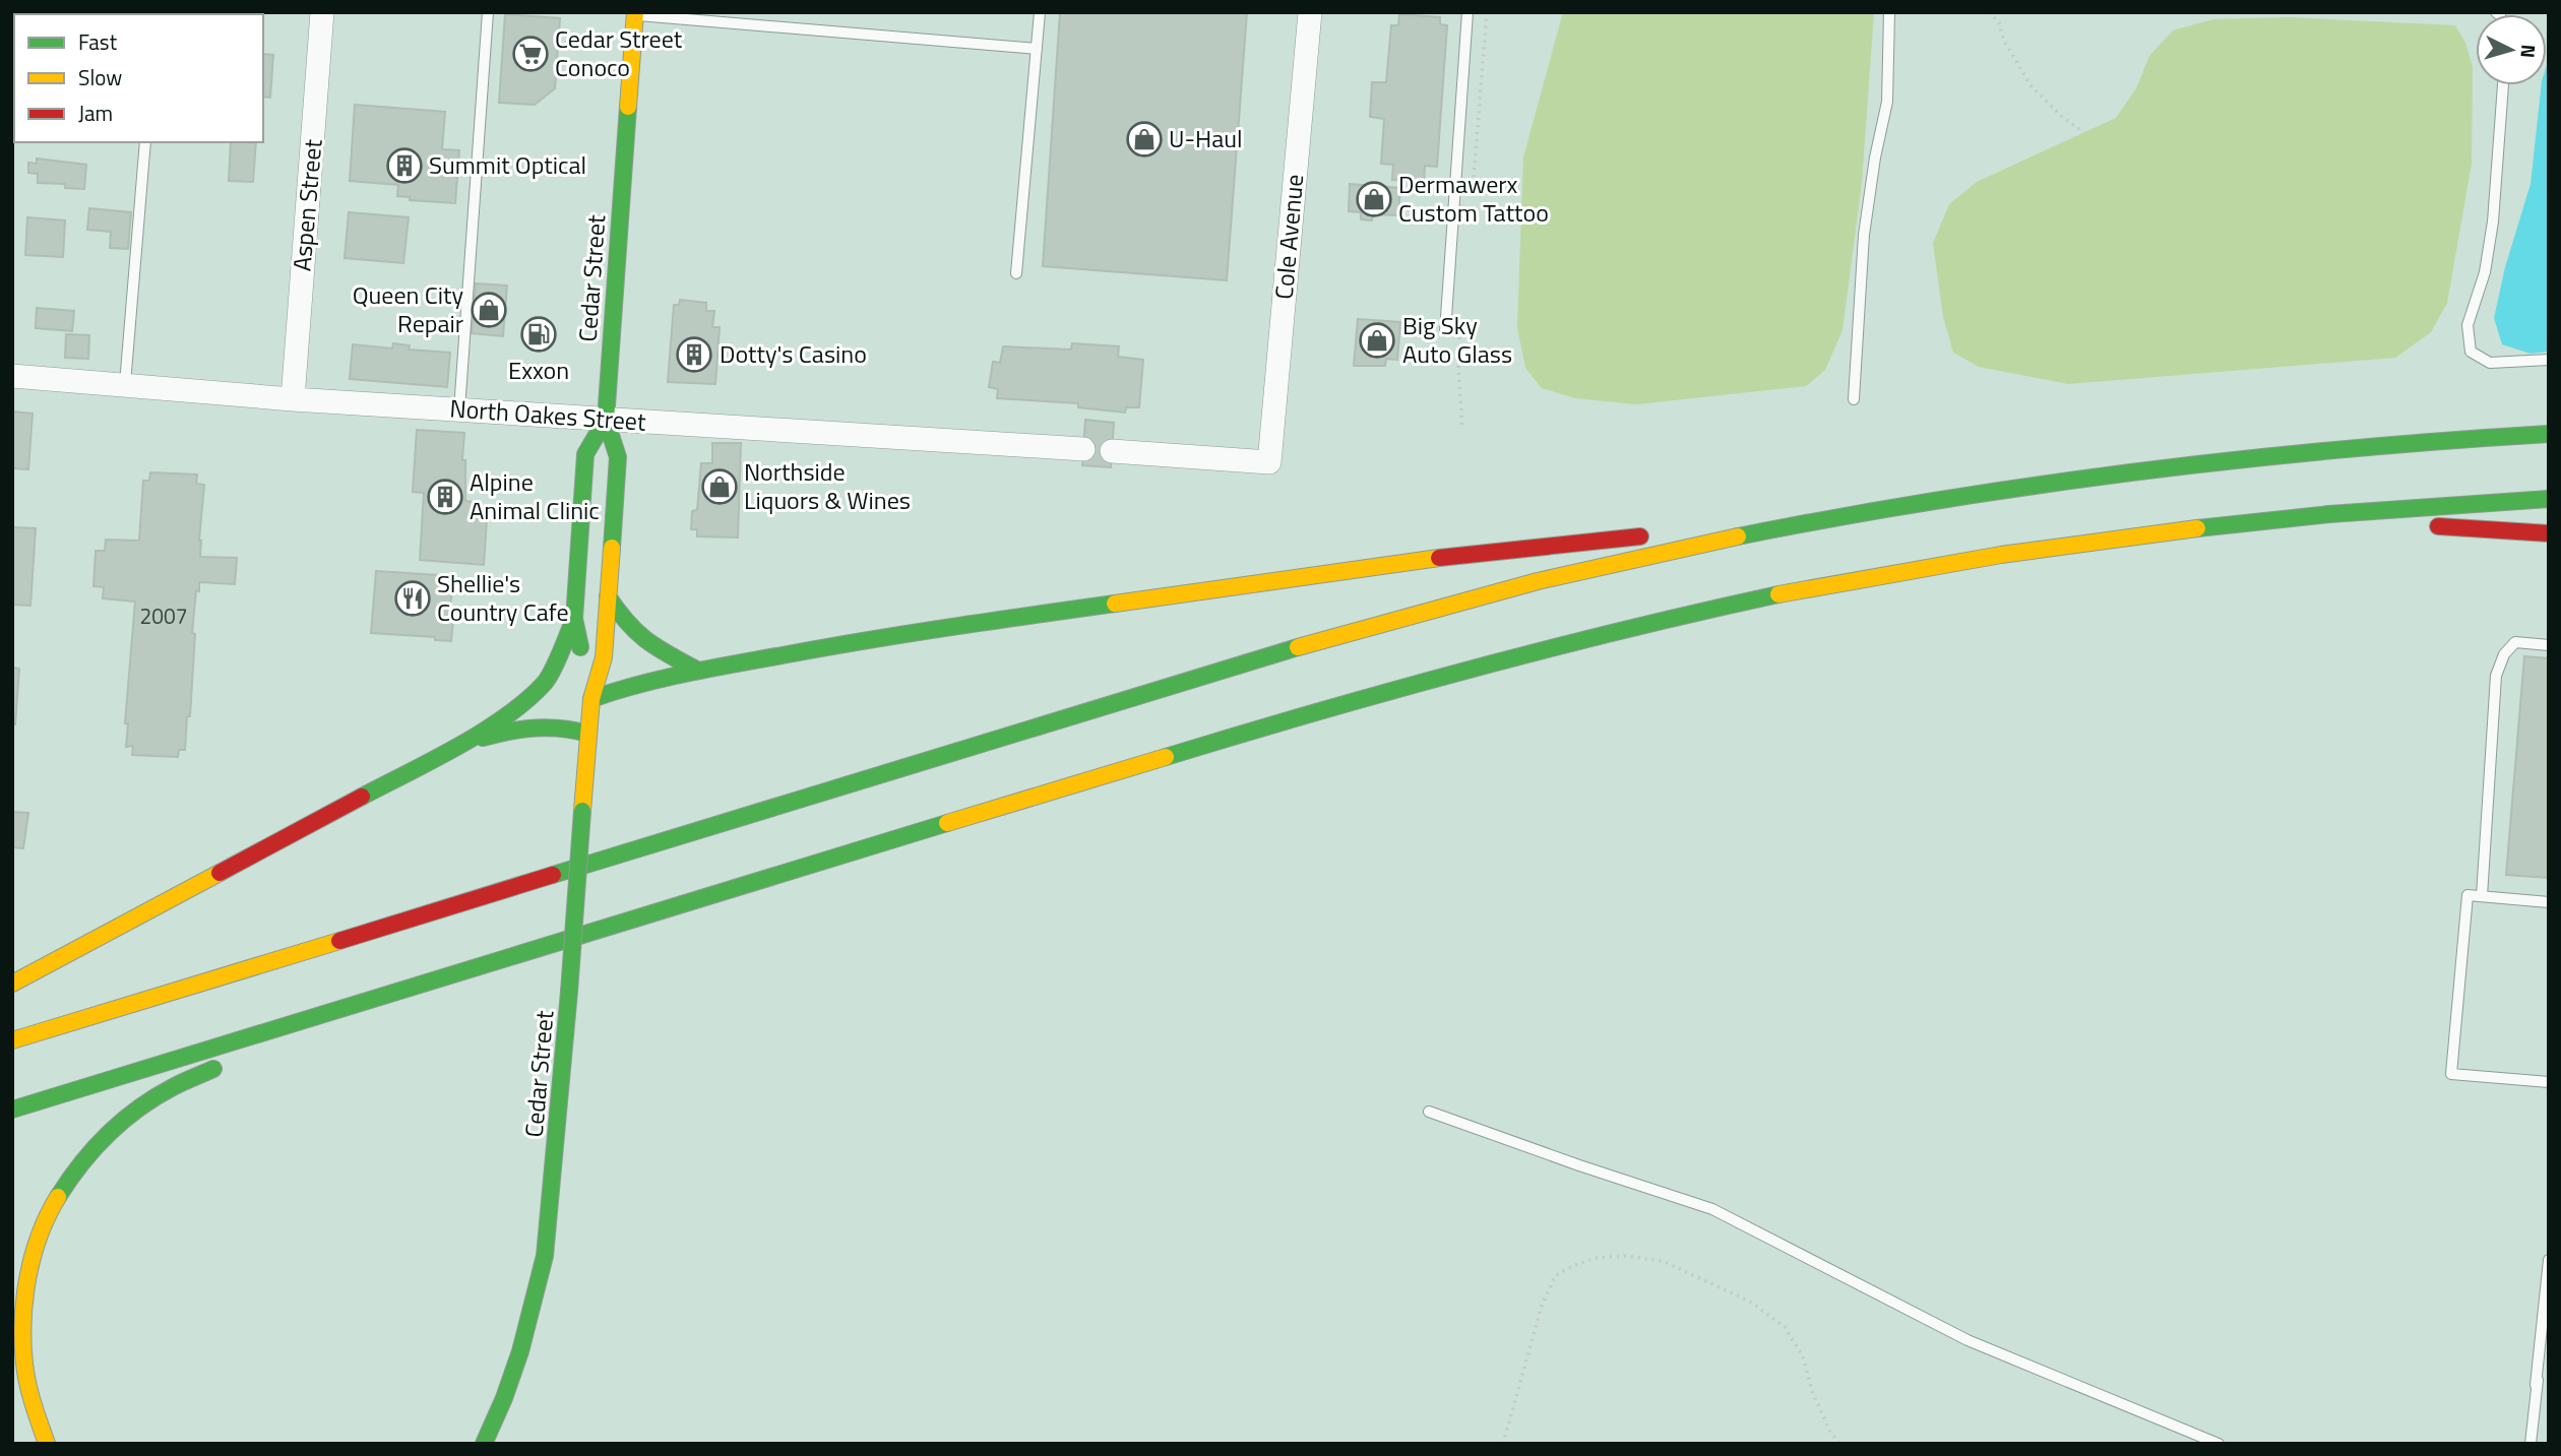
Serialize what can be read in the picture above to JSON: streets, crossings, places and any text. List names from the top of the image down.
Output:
{
  "streets": {
    "main road": ["Cedar Street"],
    "street": ["Aspen Street", "Cole Avenue", "North Oakes Street"]
  },
  "crossings": [
    ["Aspen Street", "North Oakes Street"],
    ["Cedar Street", "North Oakes Street"]
  ],
  "places": {
    "supermarket": ["Cedar Street Conoco"],
    "shop": [
      "U-Haul",
      "Dermawerx Custom Tattoo",
      "Queen City Repair",
      "Big Sky Auto Glass",
      "Northside Liquors & Wines"
    ],
    "building": ["Summit Optical", "Dotty's Casino", "Alpine Animal Clinic"],
    "fuel station": ["Exxon"],
    "restaurant": ["Shellie's Country Cafe"]
  },
  "house_numbers": ["2007"],
  "legend": ["Fast", "Slow", "Jam"],
  "north": "right"
}
